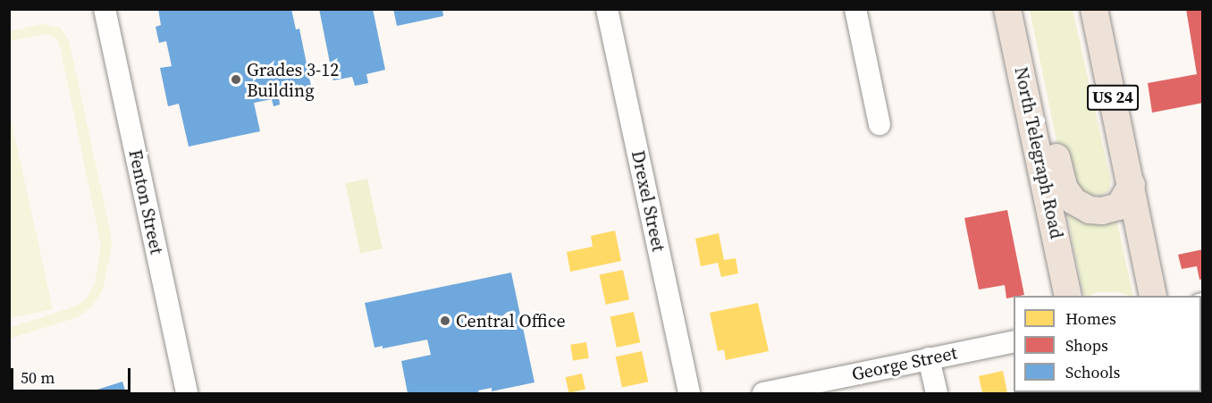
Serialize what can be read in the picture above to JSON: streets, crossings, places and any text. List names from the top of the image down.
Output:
{
  "streets": {
    "main road": ["US 24", "North Telegraph Road"],
    "street": ["Drexel Street", "Fenton Street", "George Street"]
  },
  "places": ["Grades 3-12 Building", "Central Office"],
  "legend": ["Homes", "Shops", "Schools"],
  "scale_bar": "50 m"
}
